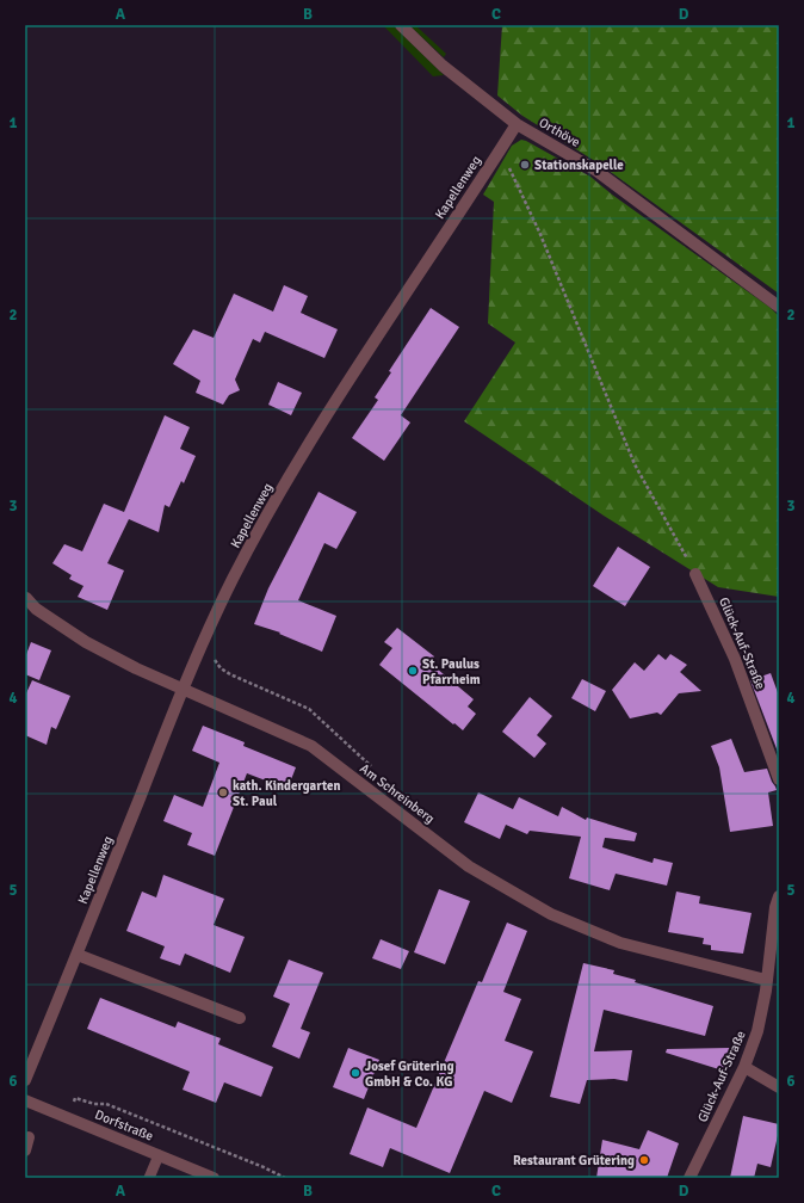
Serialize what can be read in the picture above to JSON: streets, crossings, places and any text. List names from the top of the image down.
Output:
{
  "streets": {
    "street": [
      "Orthöve",
      "Kapellenweg",
      "Glück-Auf-Straße",
      "Am Schreinberg",
      "Dorfstraße"
    ]
  },
  "crossings": [
    ["Orthöve", "Kapellenweg"],
    ["Kapellenweg", "Am Schreinberg"],
    ["Glück-Auf-Straße", "Am Schreinberg"]
  ],
  "places": [
    "Stationskapelle",
    "St. Paulus Pfarrheim",
    "kath. Kindergarten St. Paul",
    "Josef Grütering GmbH & Co. KG",
    "Restaurant Grütering"
  ],
  "grid": {
    "columns": [
      "A",
      "B",
      "C",
      "D"
    ],
    "rows": [
      "1",
      "2",
      "3",
      "4",
      "5",
      "6"
    ]
  }
}
